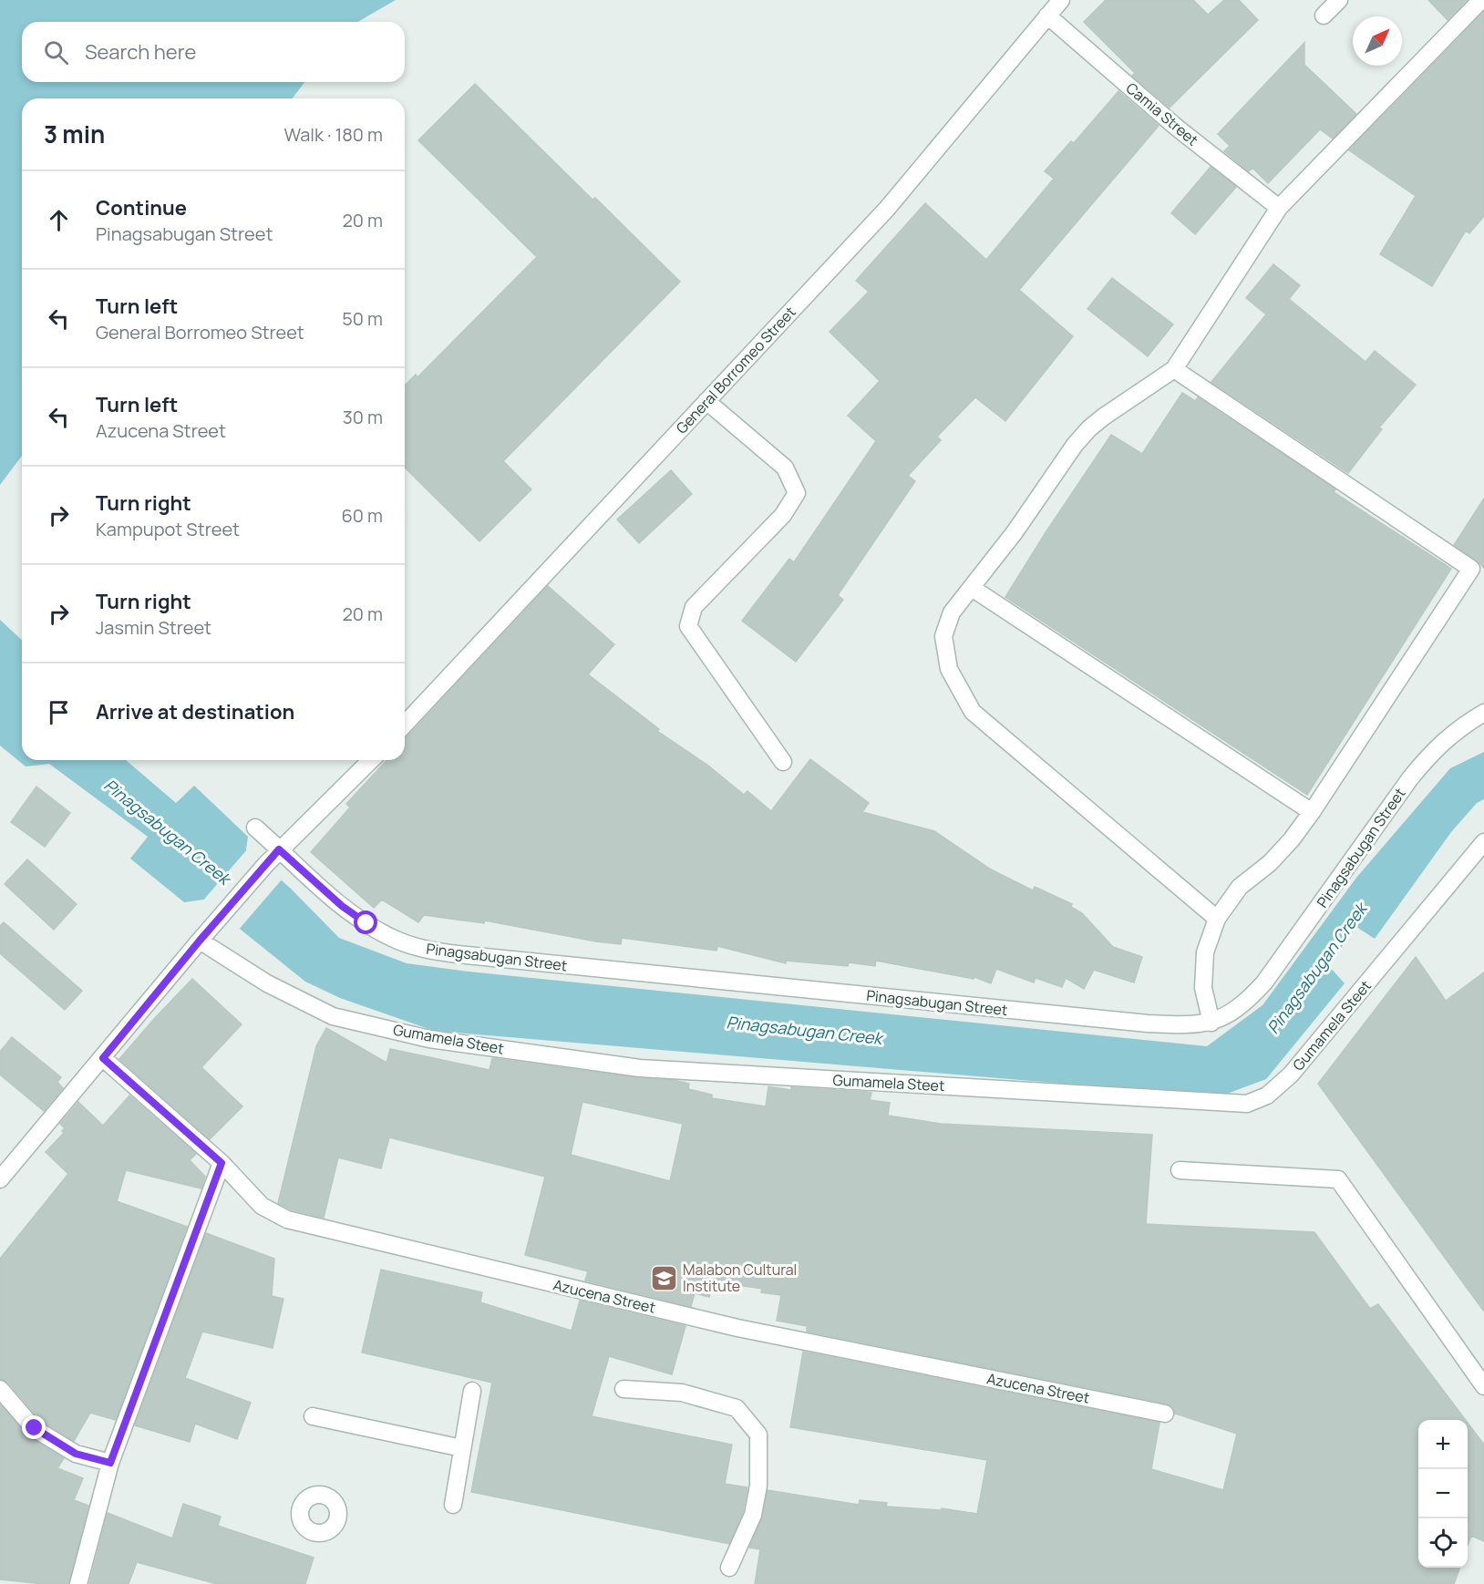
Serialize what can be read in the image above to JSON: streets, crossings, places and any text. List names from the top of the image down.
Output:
{
  "streets": {
    "street": [
      "Camia Street",
      "General Borromeo Street",
      "Pinagsabugan Street",
      "Gumamela Steet",
      "Azucena Street"
    ]
  },
  "crossings": [
    ["Camia Street", "General Borromeo Street"]
  ],
  "water": ["Pinagsabugan Creek"],
  "places": {
    "school or university": ["Malabon Cultural Institute"]
  },
  "north": "top right",
  "page": {
    "search": "Search here",
    "heading": ["3 min", "Walk · 180 m"],
    "list": [
      ["Continue", "Pinagsabugan Street", "20 m"],
      ["Turn left", "General Borromeo Street", "50 m"],
      ["Turn left", "Azucena Street", "30 m"],
      ["Turn right", "Kampupot Street", "60 m"],
      ["Turn right", "Jasmin Street", "20 m"],
      "Arrive at destination"
    ],
    "map_buttons": ["+", "−"]
  }
}
